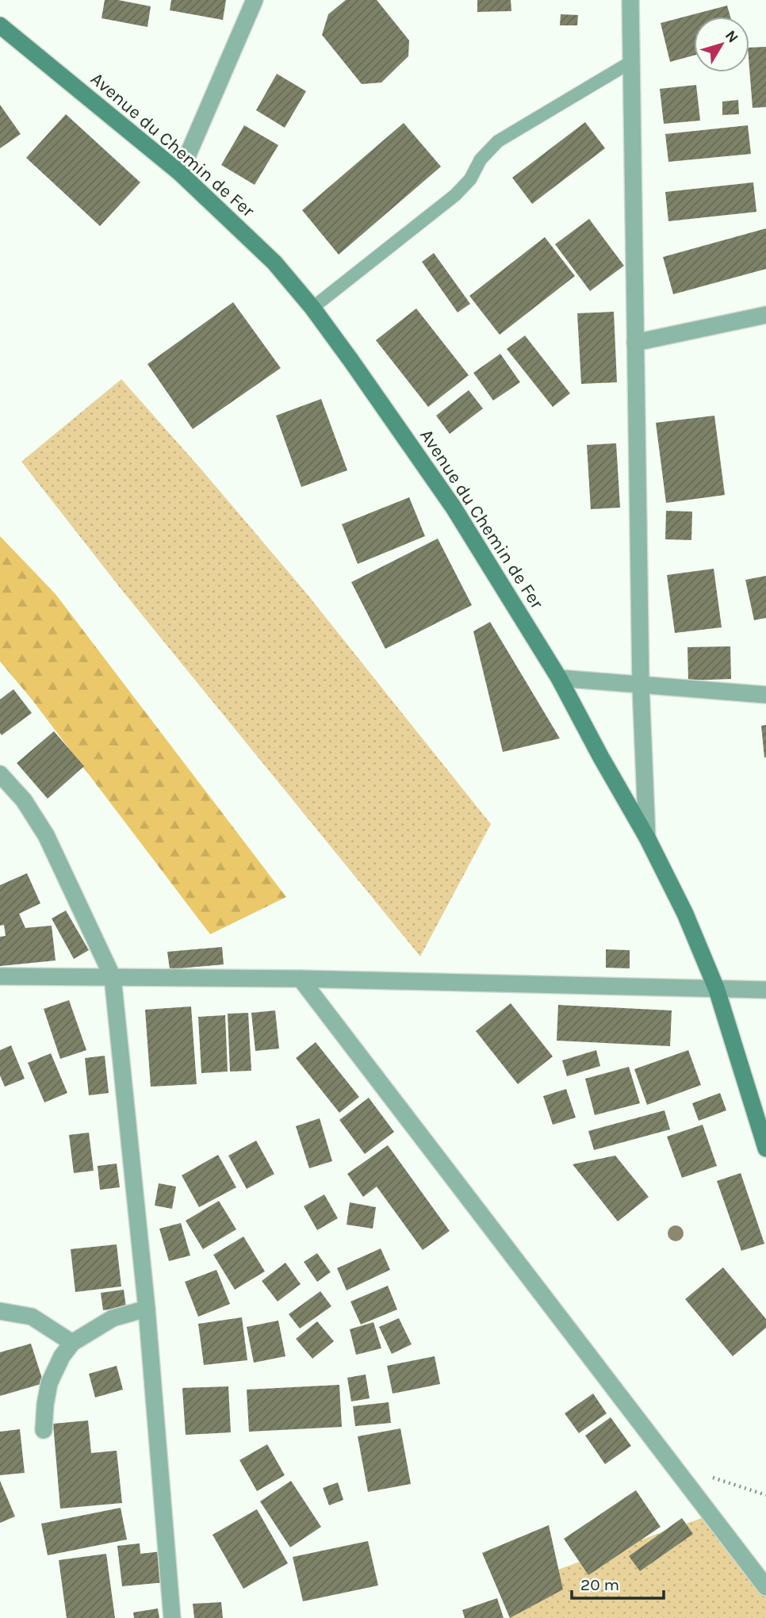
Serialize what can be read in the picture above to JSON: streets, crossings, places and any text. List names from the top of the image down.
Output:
{
  "streets": {
    "street": ["Avenue du Chemin de Fer"]
  },
  "scale_bar": "20 m",
  "north": "top right"
}
